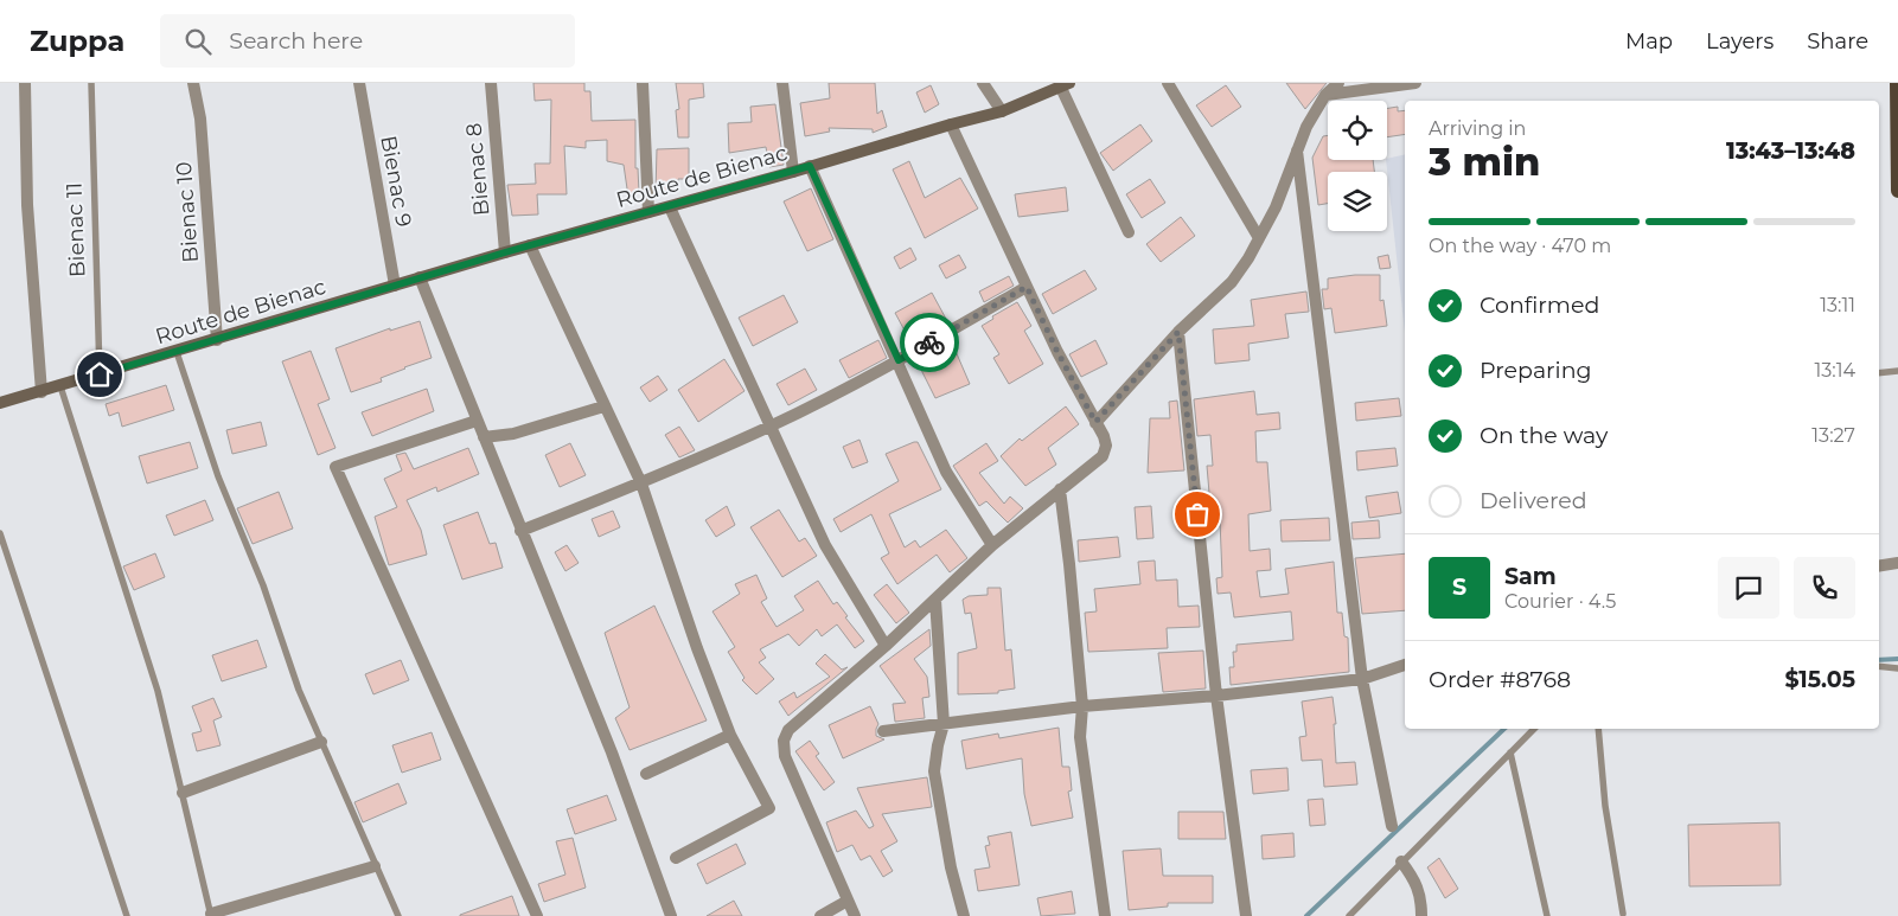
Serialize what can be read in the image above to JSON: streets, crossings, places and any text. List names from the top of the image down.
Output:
{
  "streets": {
    "main road": ["Route de Bienac"],
    "street": ["Bienac 8", "Bienac 9", "Bienac 10"],
    "lane": ["Bienac 11"]
  },
  "crossings": [
    ["Bienac 8", "Route de Bienac"],
    ["Route de Bienac", "Bienac 9"],
    ["Route de Bienac", "Bienac 10"],
    ["Route de Bienac", "Bienac 11"]
  ],
  "page": {
    "header": "Zuppa",
    "search": "Search here",
    "nav": ["Map", "Layers", "Share"],
    "heading": ["3 min", "Arriving in", "13:43–13:48"],
    "panel": [
      "Sam",
      "Courier · 4.5",
      "Order #8768",
      "$15.05"
    ],
    "bar": "On the way · 470 m",
    "list": [
      ["Confirmed", "13:11"],
      ["Preparing", "13:14"],
      ["On the way", "13:27"],
      "Delivered"
    ],
    "round": "S"
  }
}
